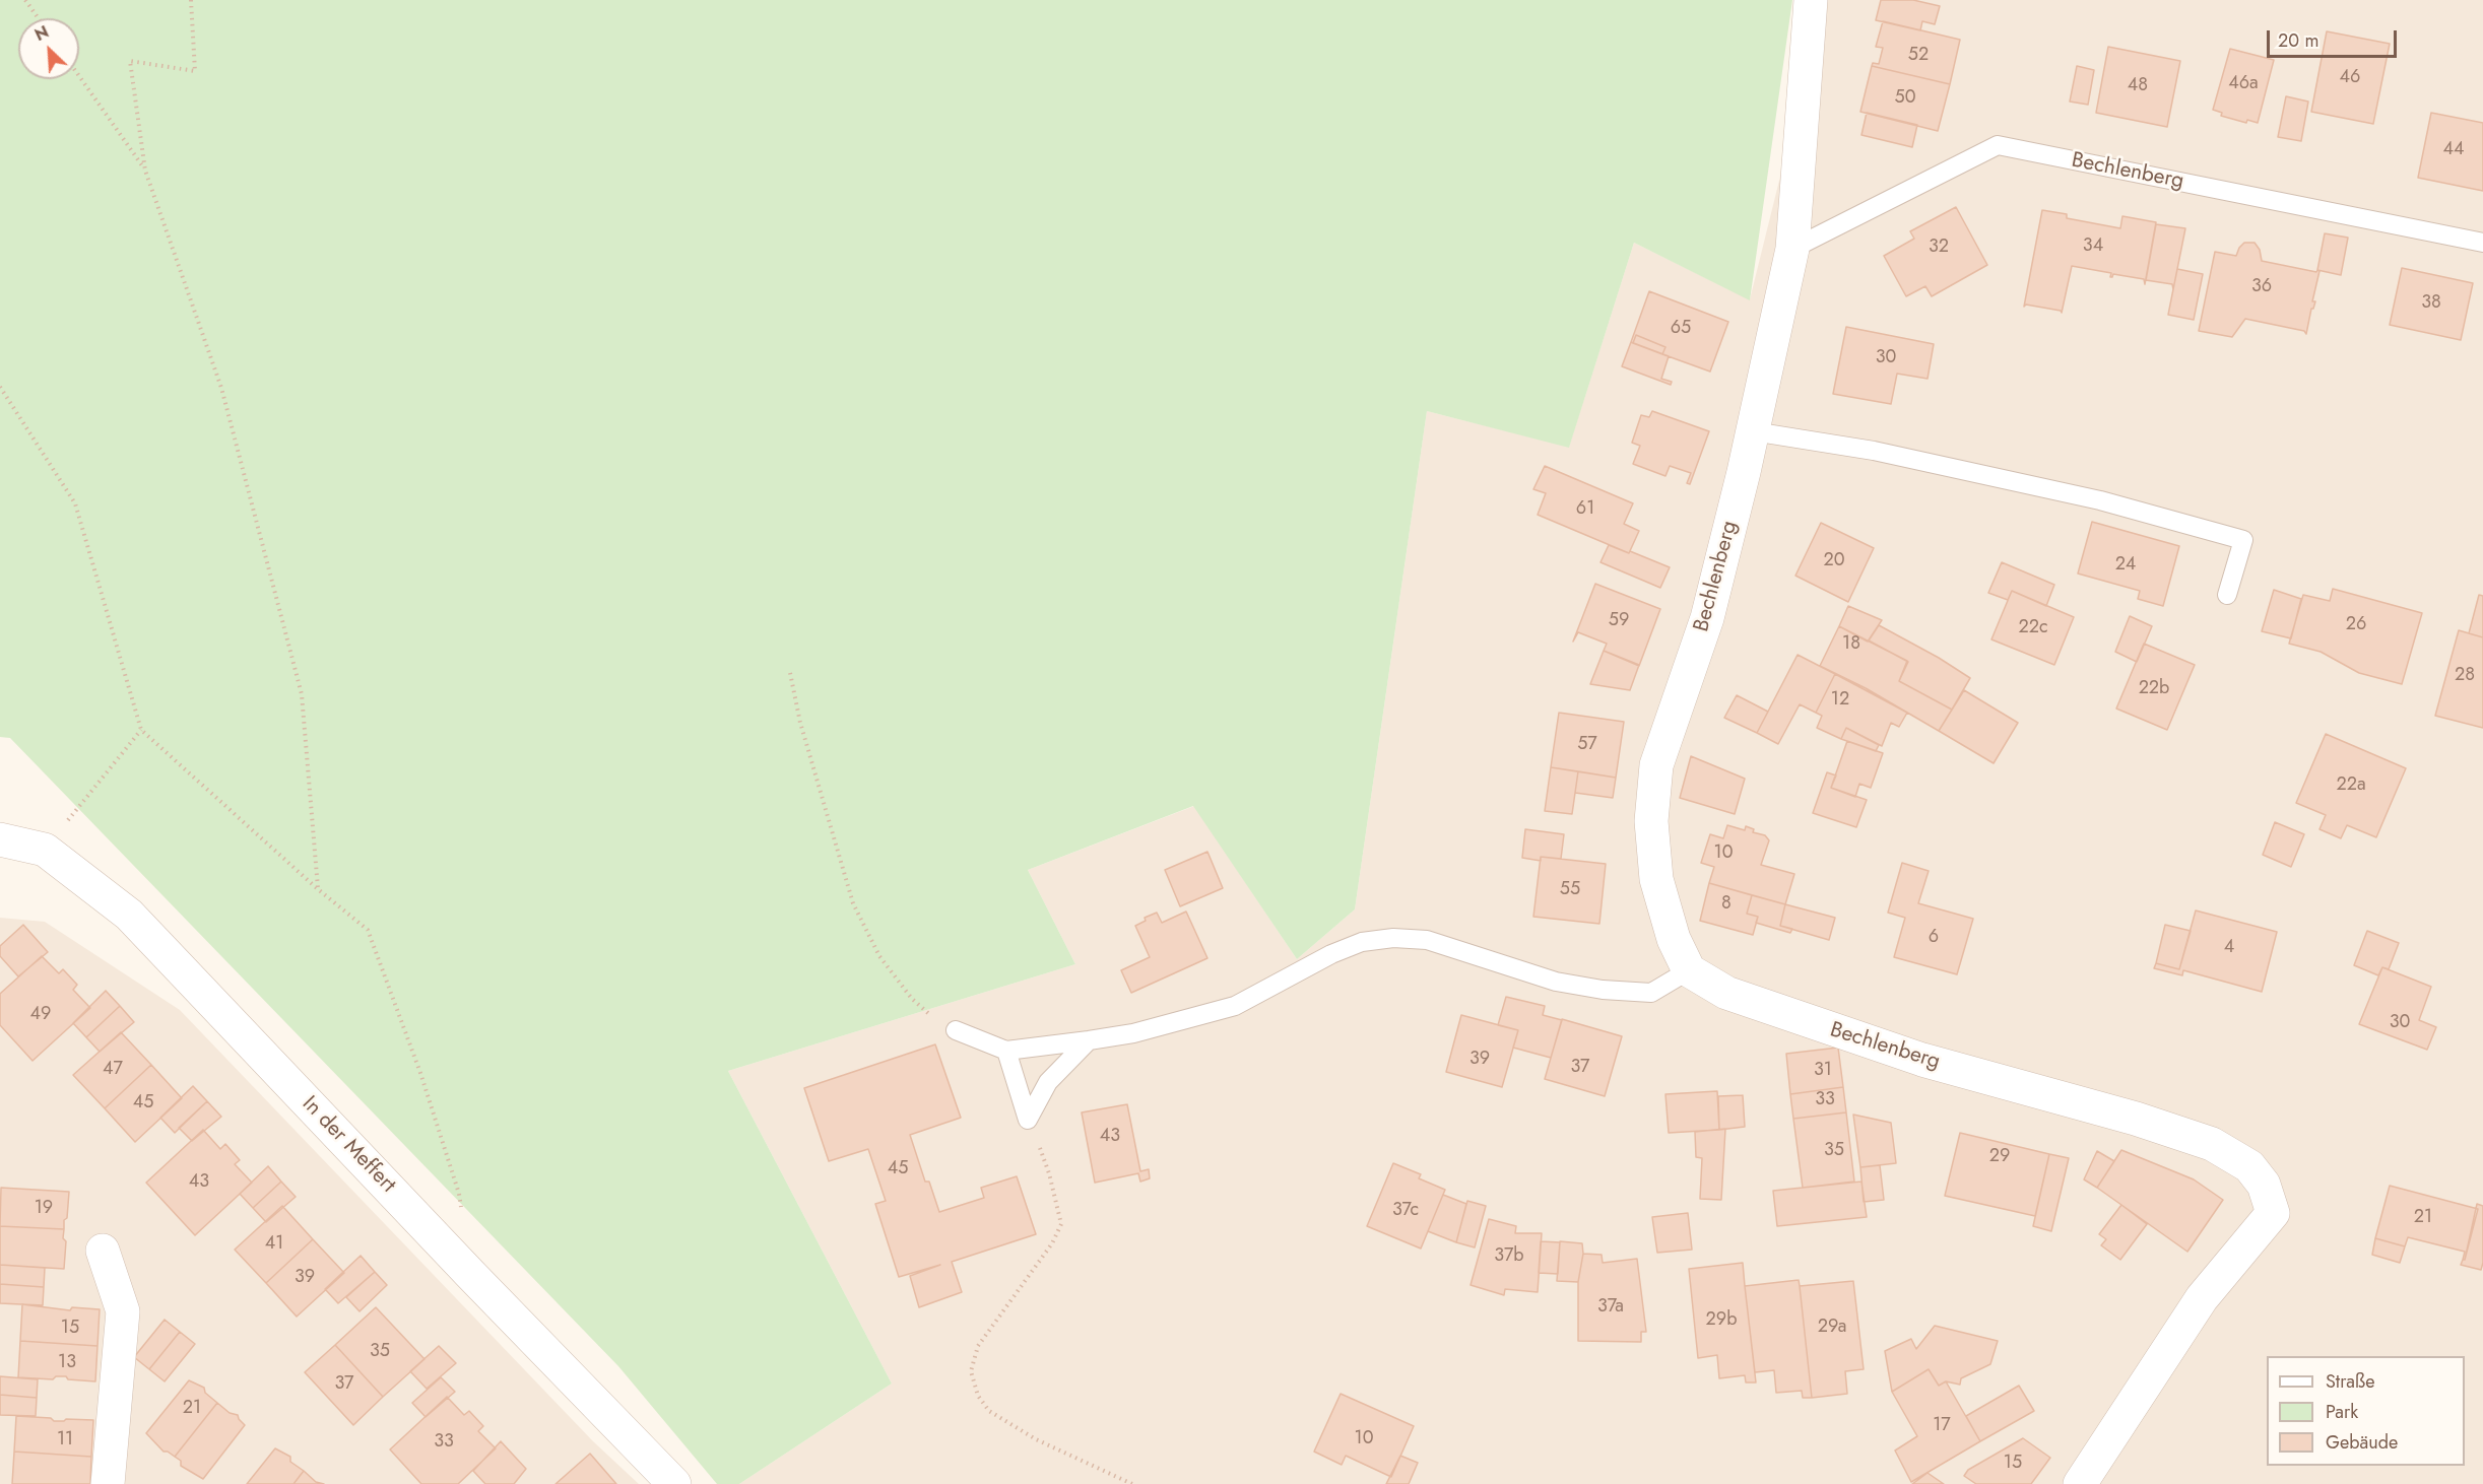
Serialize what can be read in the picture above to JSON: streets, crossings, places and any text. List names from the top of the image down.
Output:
{
  "streets": {
    "street": ["Bechlenberg", "In der Meffert"]
  },
  "house_numbers": [
    "52",
    "46",
    "46a",
    "48",
    "50",
    "44",
    "34",
    "32",
    "36",
    "38",
    "65",
    "30",
    "61",
    "20",
    "24",
    "59",
    "26",
    "22c",
    "18",
    "28",
    "22b",
    "12",
    "57",
    "22a",
    "10",
    "55",
    "8",
    "6",
    "4",
    "49",
    "30",
    "39",
    "37",
    "47",
    "31",
    "33",
    "45",
    "43",
    "35",
    "29",
    "45",
    "43",
    "19",
    "37c",
    "21",
    "41",
    "37b",
    "39",
    "37a",
    "29b",
    "29a",
    "15",
    "35",
    "13",
    "37",
    "21",
    "17",
    "10",
    "11",
    "33",
    "15"
  ],
  "legend": ["Straße", "Park", "Gebäude"],
  "scale_bar": "20 m",
  "north": "top left"
}
